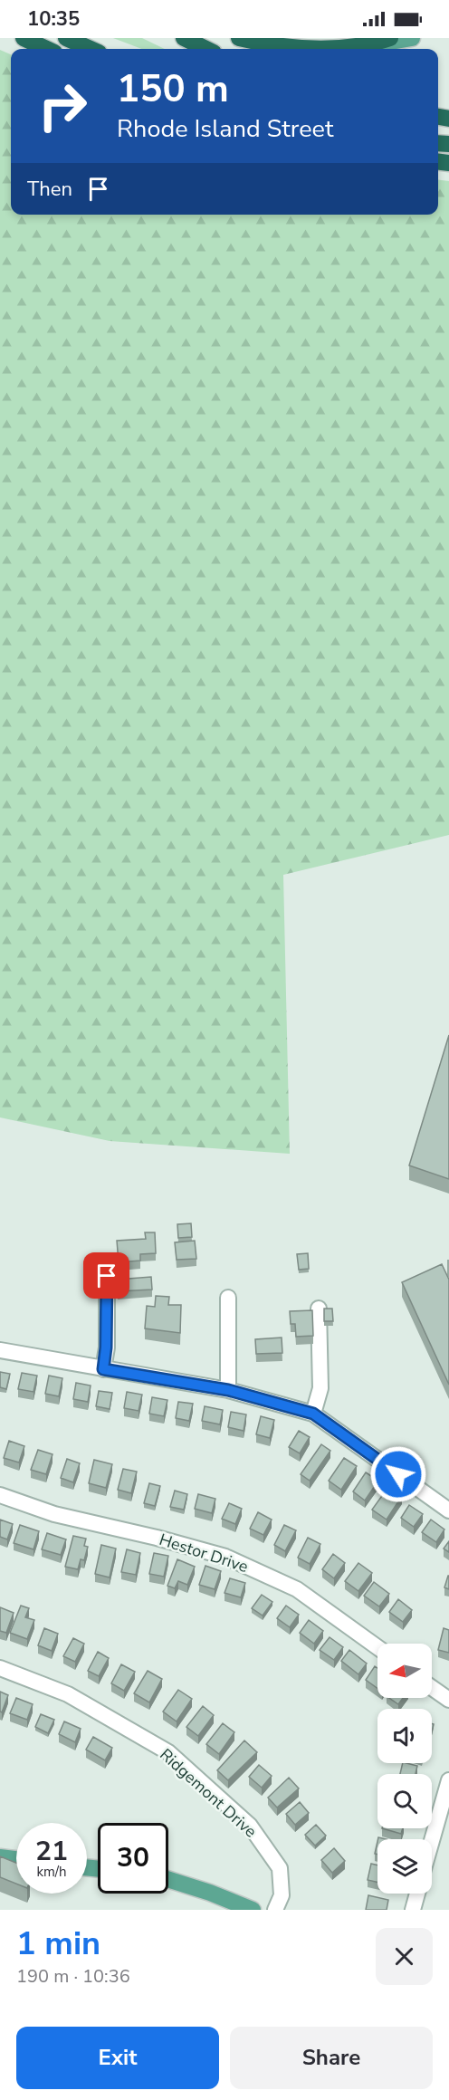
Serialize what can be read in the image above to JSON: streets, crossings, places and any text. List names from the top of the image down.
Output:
{
  "streets": {
    "street": ["Hestor Drive", "Ridgemont Drive"]
  },
  "north": "left",
  "page": {
    "status": "10:35",
    "turn": ["150 m", "Rhode Island Street"],
    "then": "Then",
    "speed": "21 km/h",
    "limit": "30",
    "heading": ["1 min", "190 m · 10:36"],
    "buttons": ["Exit", "Share"]
  }
}
